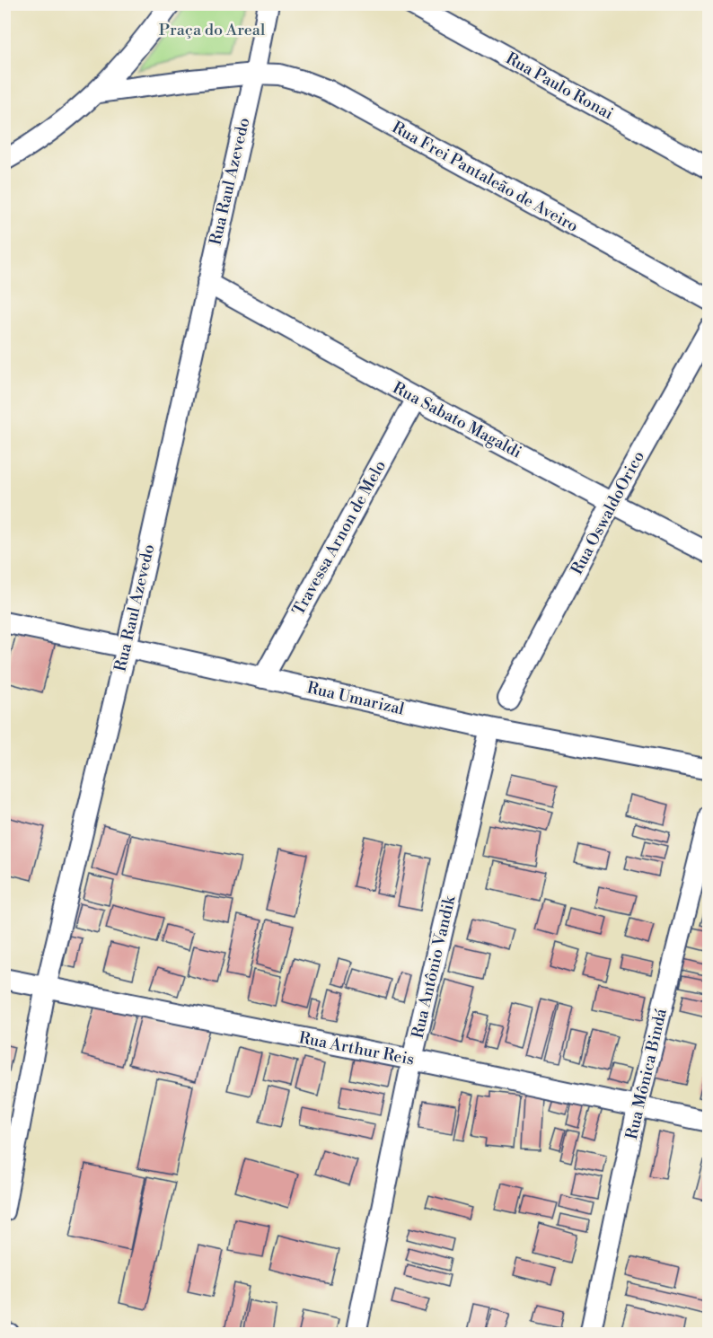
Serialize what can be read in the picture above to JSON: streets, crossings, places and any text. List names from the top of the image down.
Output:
{
  "streets": {
    "street": [
      "Rua Paulo Ronai",
      "Rua Frei Pantaleão de Aveiro",
      "Rua Raul Azevedo",
      "Rua Sabato Magaldi",
      "Rua OswaldoOrico",
      "Travessa Arnon de Melo",
      "Rua Umarizal",
      "Rua Antônio Vandik",
      "Rua Arthur Reis",
      "Rua Mônica Bindá"
    ]
  },
  "crossings": [
    ["Rua Frei Pantaleão de Aveiro", "Rua Raul Azevedo"],
    ["Rua Raul Azevedo", "Rua Sabato Magaldi"],
    ["Rua Raul Azevedo", "Rua Umarizal"],
    ["Rua Raul Azevedo", "Rua Arthur Reis"],
    ["Rua Sabato Magaldi", "Rua OswaldoOrico"],
    ["Rua Sabato Magaldi", "Travessa Arnon de Melo"],
    ["Travessa Arnon de Melo", "Rua Umarizal"],
    ["Rua Umarizal", "Rua Antônio Vandik"],
    ["Rua Antônio Vandik", "Rua Arthur Reis"],
    ["Rua Arthur Reis", "Rua Mônica Bindá"]
  ],
  "parks": ["Praça do Areal"]
}
